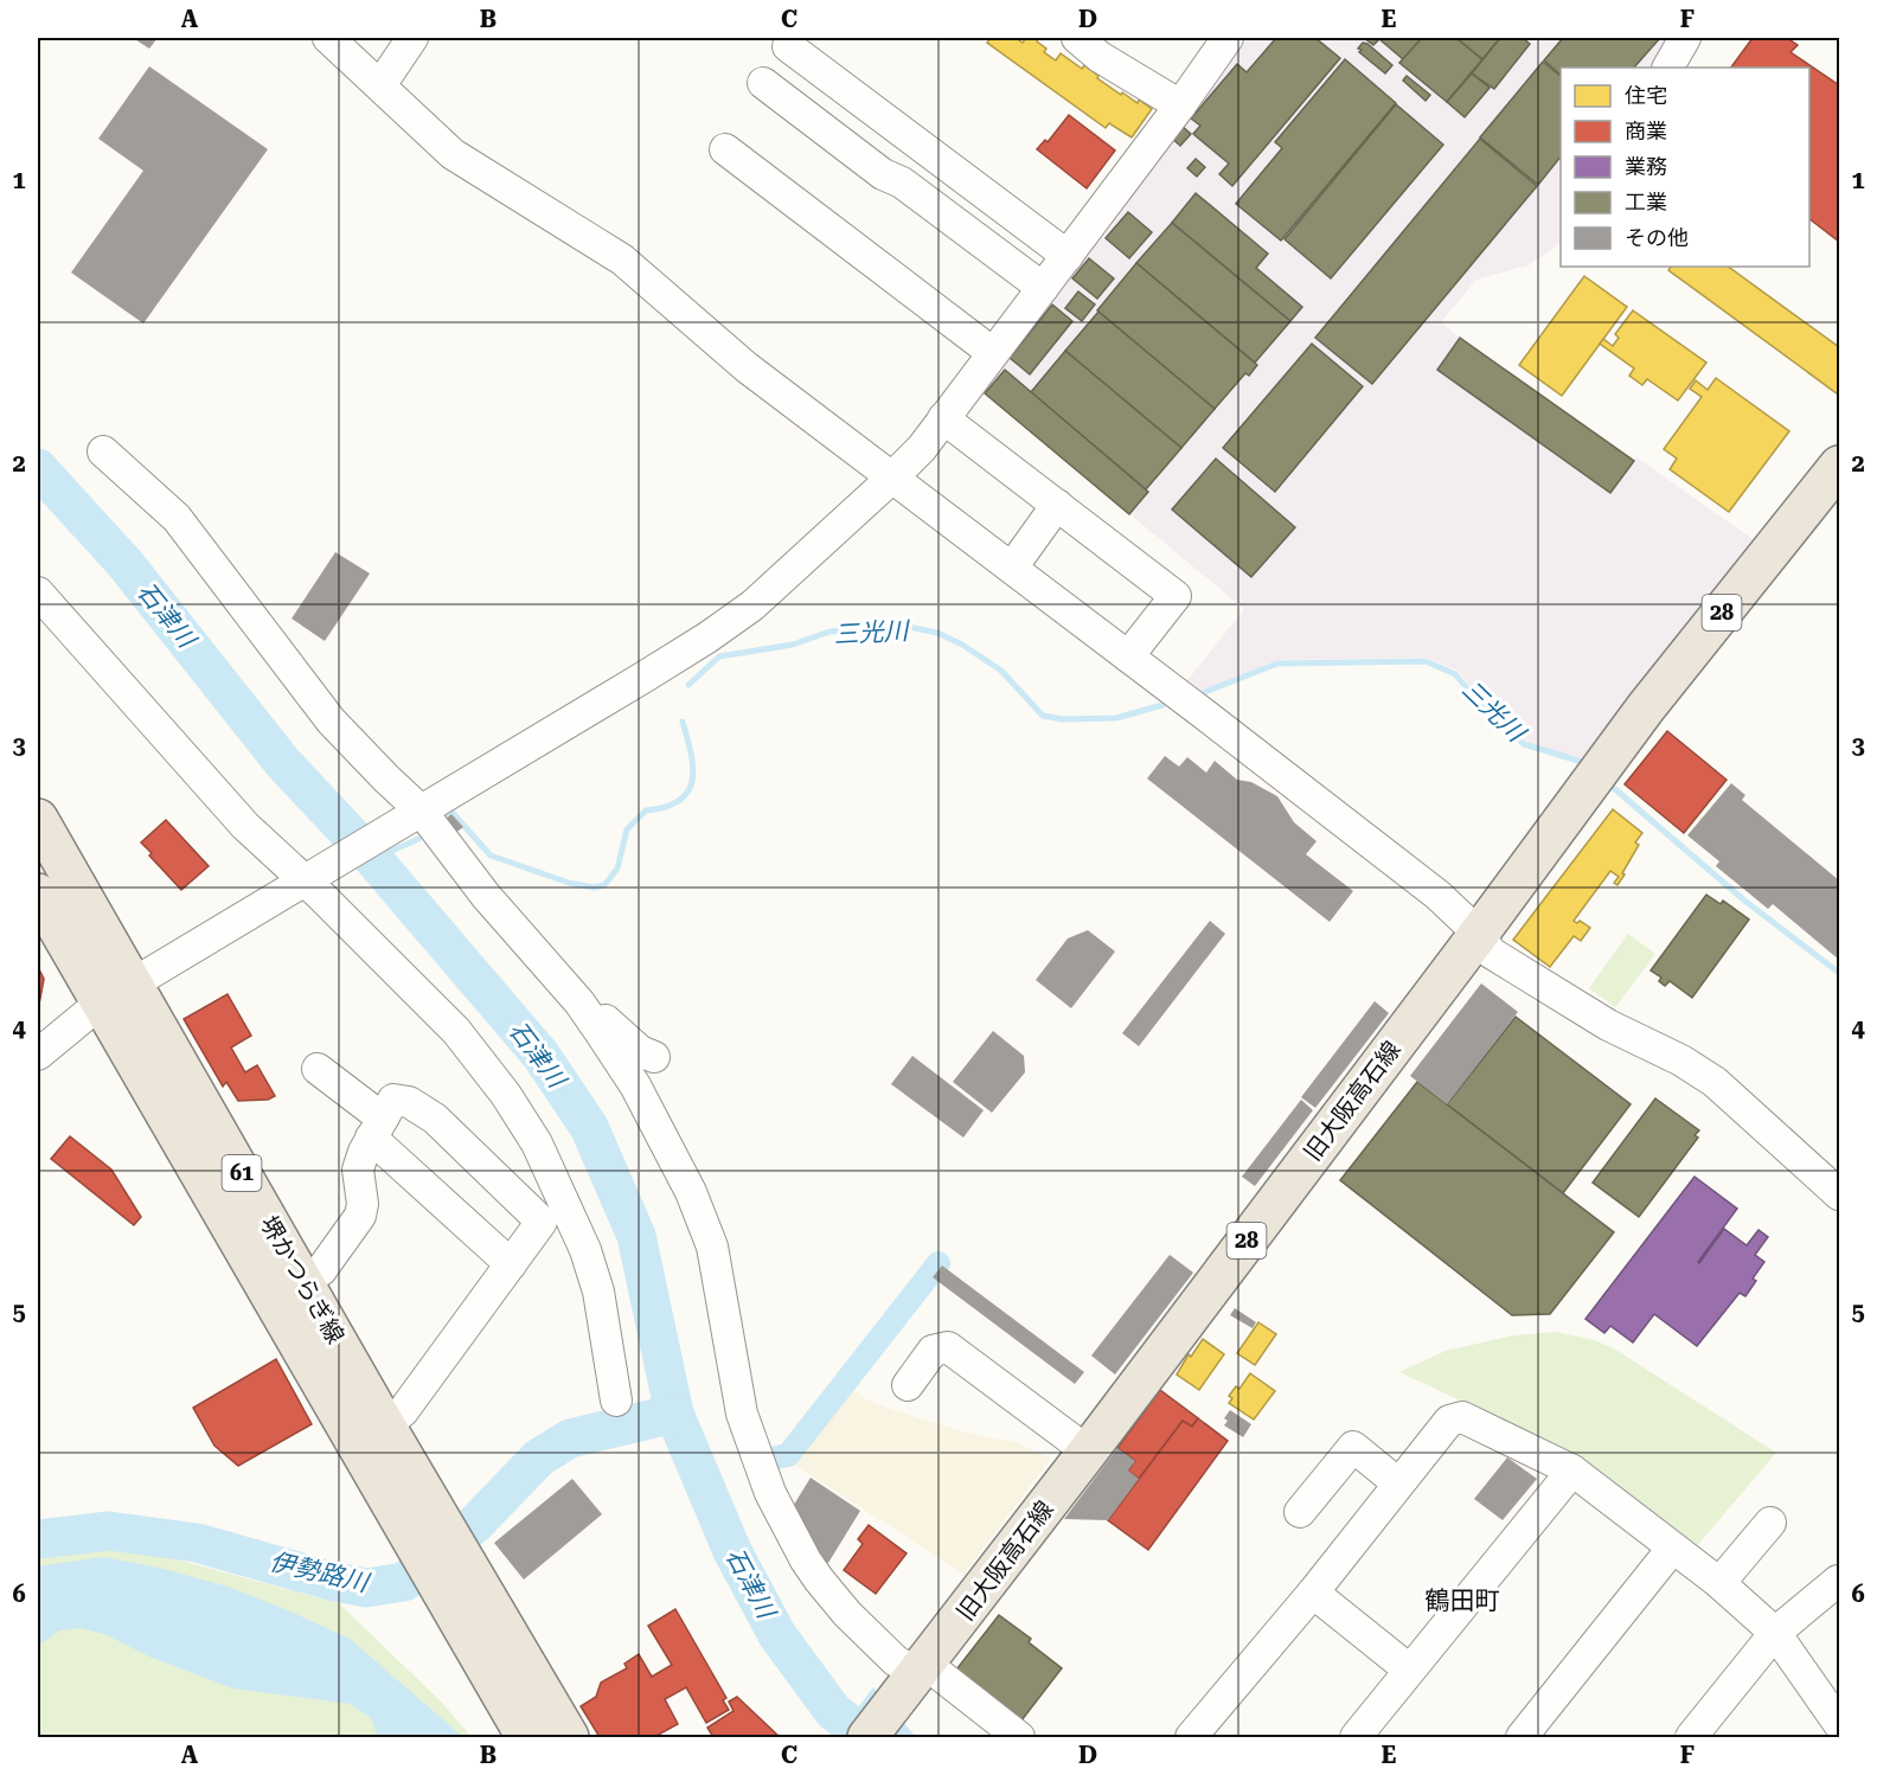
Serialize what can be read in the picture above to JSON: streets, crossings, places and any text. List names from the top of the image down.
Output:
{
  "streets": {
    "main road": [
      "28",
      "旧大阪高石線",
      "61",
      "堺かつらぎ線"
    ]
  },
  "districts": ["鶴田町"],
  "water": ["石津川", "三光川", "伊勢路川"],
  "legend": [
    "住宅",
    "商業",
    "業務",
    "工業",
    "その他"
  ],
  "grid": {
    "columns": [
      "A",
      "B",
      "C",
      "D",
      "E",
      "F"
    ],
    "rows": [
      "1",
      "2",
      "3",
      "4",
      "5",
      "6"
    ]
  }
}
